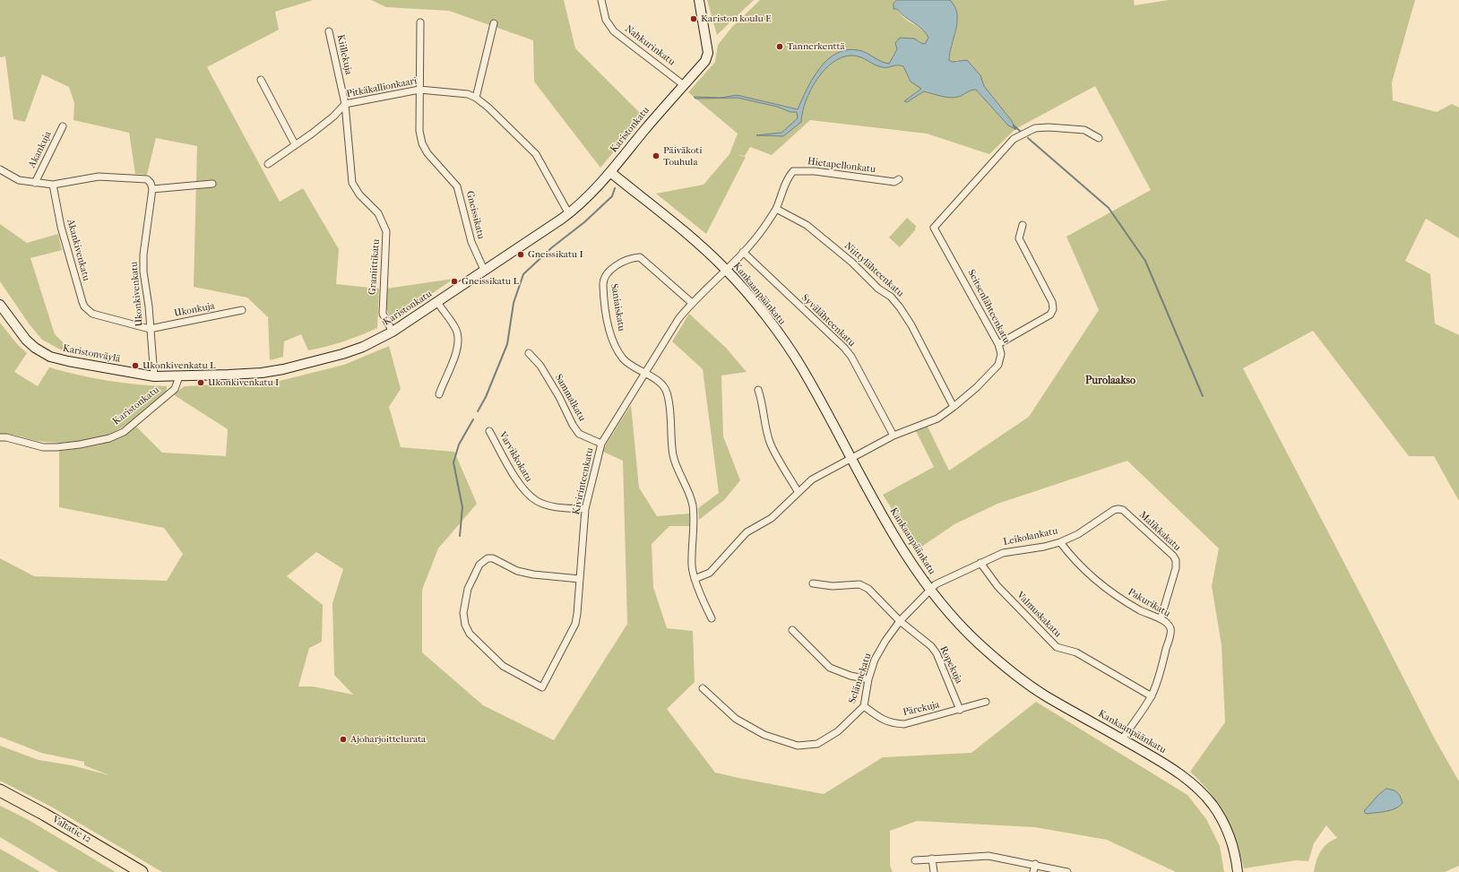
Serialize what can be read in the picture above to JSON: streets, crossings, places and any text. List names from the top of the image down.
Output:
{
  "streets": {
    "highway": ["Valtatie 12"],
    "street": [
      "Nahkurinkatu",
      "Kiillekuja",
      "Pitkäkallionkaari",
      "Karistonkatu",
      "Akankuja",
      "Hietapellonkatu",
      "Gneissikatu",
      "Akankivenkatu",
      "Graniittikatu",
      "Niittylähteenkatu",
      "Ukonkivenkatu",
      "Kankaanpäänkatu",
      "Seitsenlähteenkatu",
      "Saniaiskatu",
      "Ukonkuja",
      "Syvälähteenkatu",
      "Karistonväylä",
      "Sammalkatu",
      "Varvikkokatu",
      "Kivirinteenkatu",
      "Malikkakatu",
      "Leikolankatu",
      "Pakurikatu",
      "Valmuskakatu",
      "Ropekuja",
      "Selännekatu",
      "Pärekuja"
    ]
  },
  "crossings": [
    ["Nahkurinkatu", "Karistonkatu"],
    ["Kiillekuja", "Pitkäkallionkaari"],
    ["Kiillekuja", "Graniittikatu"],
    ["Pitkäkallionkaari", "Karistonkatu"],
    ["Pitkäkallionkaari", "Gneissikatu"],
    ["Pitkäkallionkaari", "Graniittikatu"],
    ["Karistonkatu", "Gneissikatu"],
    ["Karistonkatu", "Graniittikatu"],
    ["Karistonkatu", "Kankaanpäänkatu"],
    ["Karistonkatu", "Karistonväylä"],
    ["Hietapellonkatu", "Niittylähteenkatu"],
    ["Hietapellonkatu", "Kankaanpäänkatu"],
    ["Hietapellonkatu", "Syvälähteenkatu"],
    ["Hietapellonkatu", "Kivirinteenkatu"],
    ["Akankivenkatu", "Ukonkivenkatu"],
    ["Akankivenkatu", "Ukonkuja"],
    ["Niittylähteenkatu", "Seitsenlähteenkatu"],
    ["Ukonkivenkatu", "Ukonkuja"],
    ["Ukonkivenkatu", "Karistonväylä"],
    ["Kankaanpäänkatu", "Seitsenlähteenkatu"],
    ["Kankaanpäänkatu", "Kivirinteenkatu"],
    ["Kankaanpäänkatu", "Leikolankatu"],
    ["Kankaanpäänkatu", "Pakurikatu"],
    ["Kankaanpäänkatu", "Selännekatu"],
    ["Seitsenlähteenkatu", "Syvälähteenkatu"],
    ["Saniaiskatu", "Kivirinteenkatu"],
    ["Sammalkatu", "Kivirinteenkatu"],
    ["Varvikkokatu", "Kivirinteenkatu"],
    ["Malikkakatu", "Leikolankatu"],
    ["Malikkakatu", "Pakurikatu"],
    ["Leikolankatu", "Pakurikatu"],
    ["Leikolankatu", "Valmuskakatu"],
    ["Leikolankatu", "Selännekatu"],
    ["Pakurikatu", "Valmuskakatu"],
    ["Ropekuja", "Selännekatu"],
    ["Ropekuja", "Pärekuja"],
    ["Selännekatu", "Pärekuja"]
  ],
  "districts": ["Purolaakso"],
  "places": [
    "Kariston koulu E",
    "Tannerkenttä",
    "Päiväkoti Touhula",
    "Gneissikatu I",
    "Gneissikatu L",
    "Ukonkivenkatu L",
    "Ukonkivenkatu I",
    "Ajoharjoittelurata"
  ]
}
